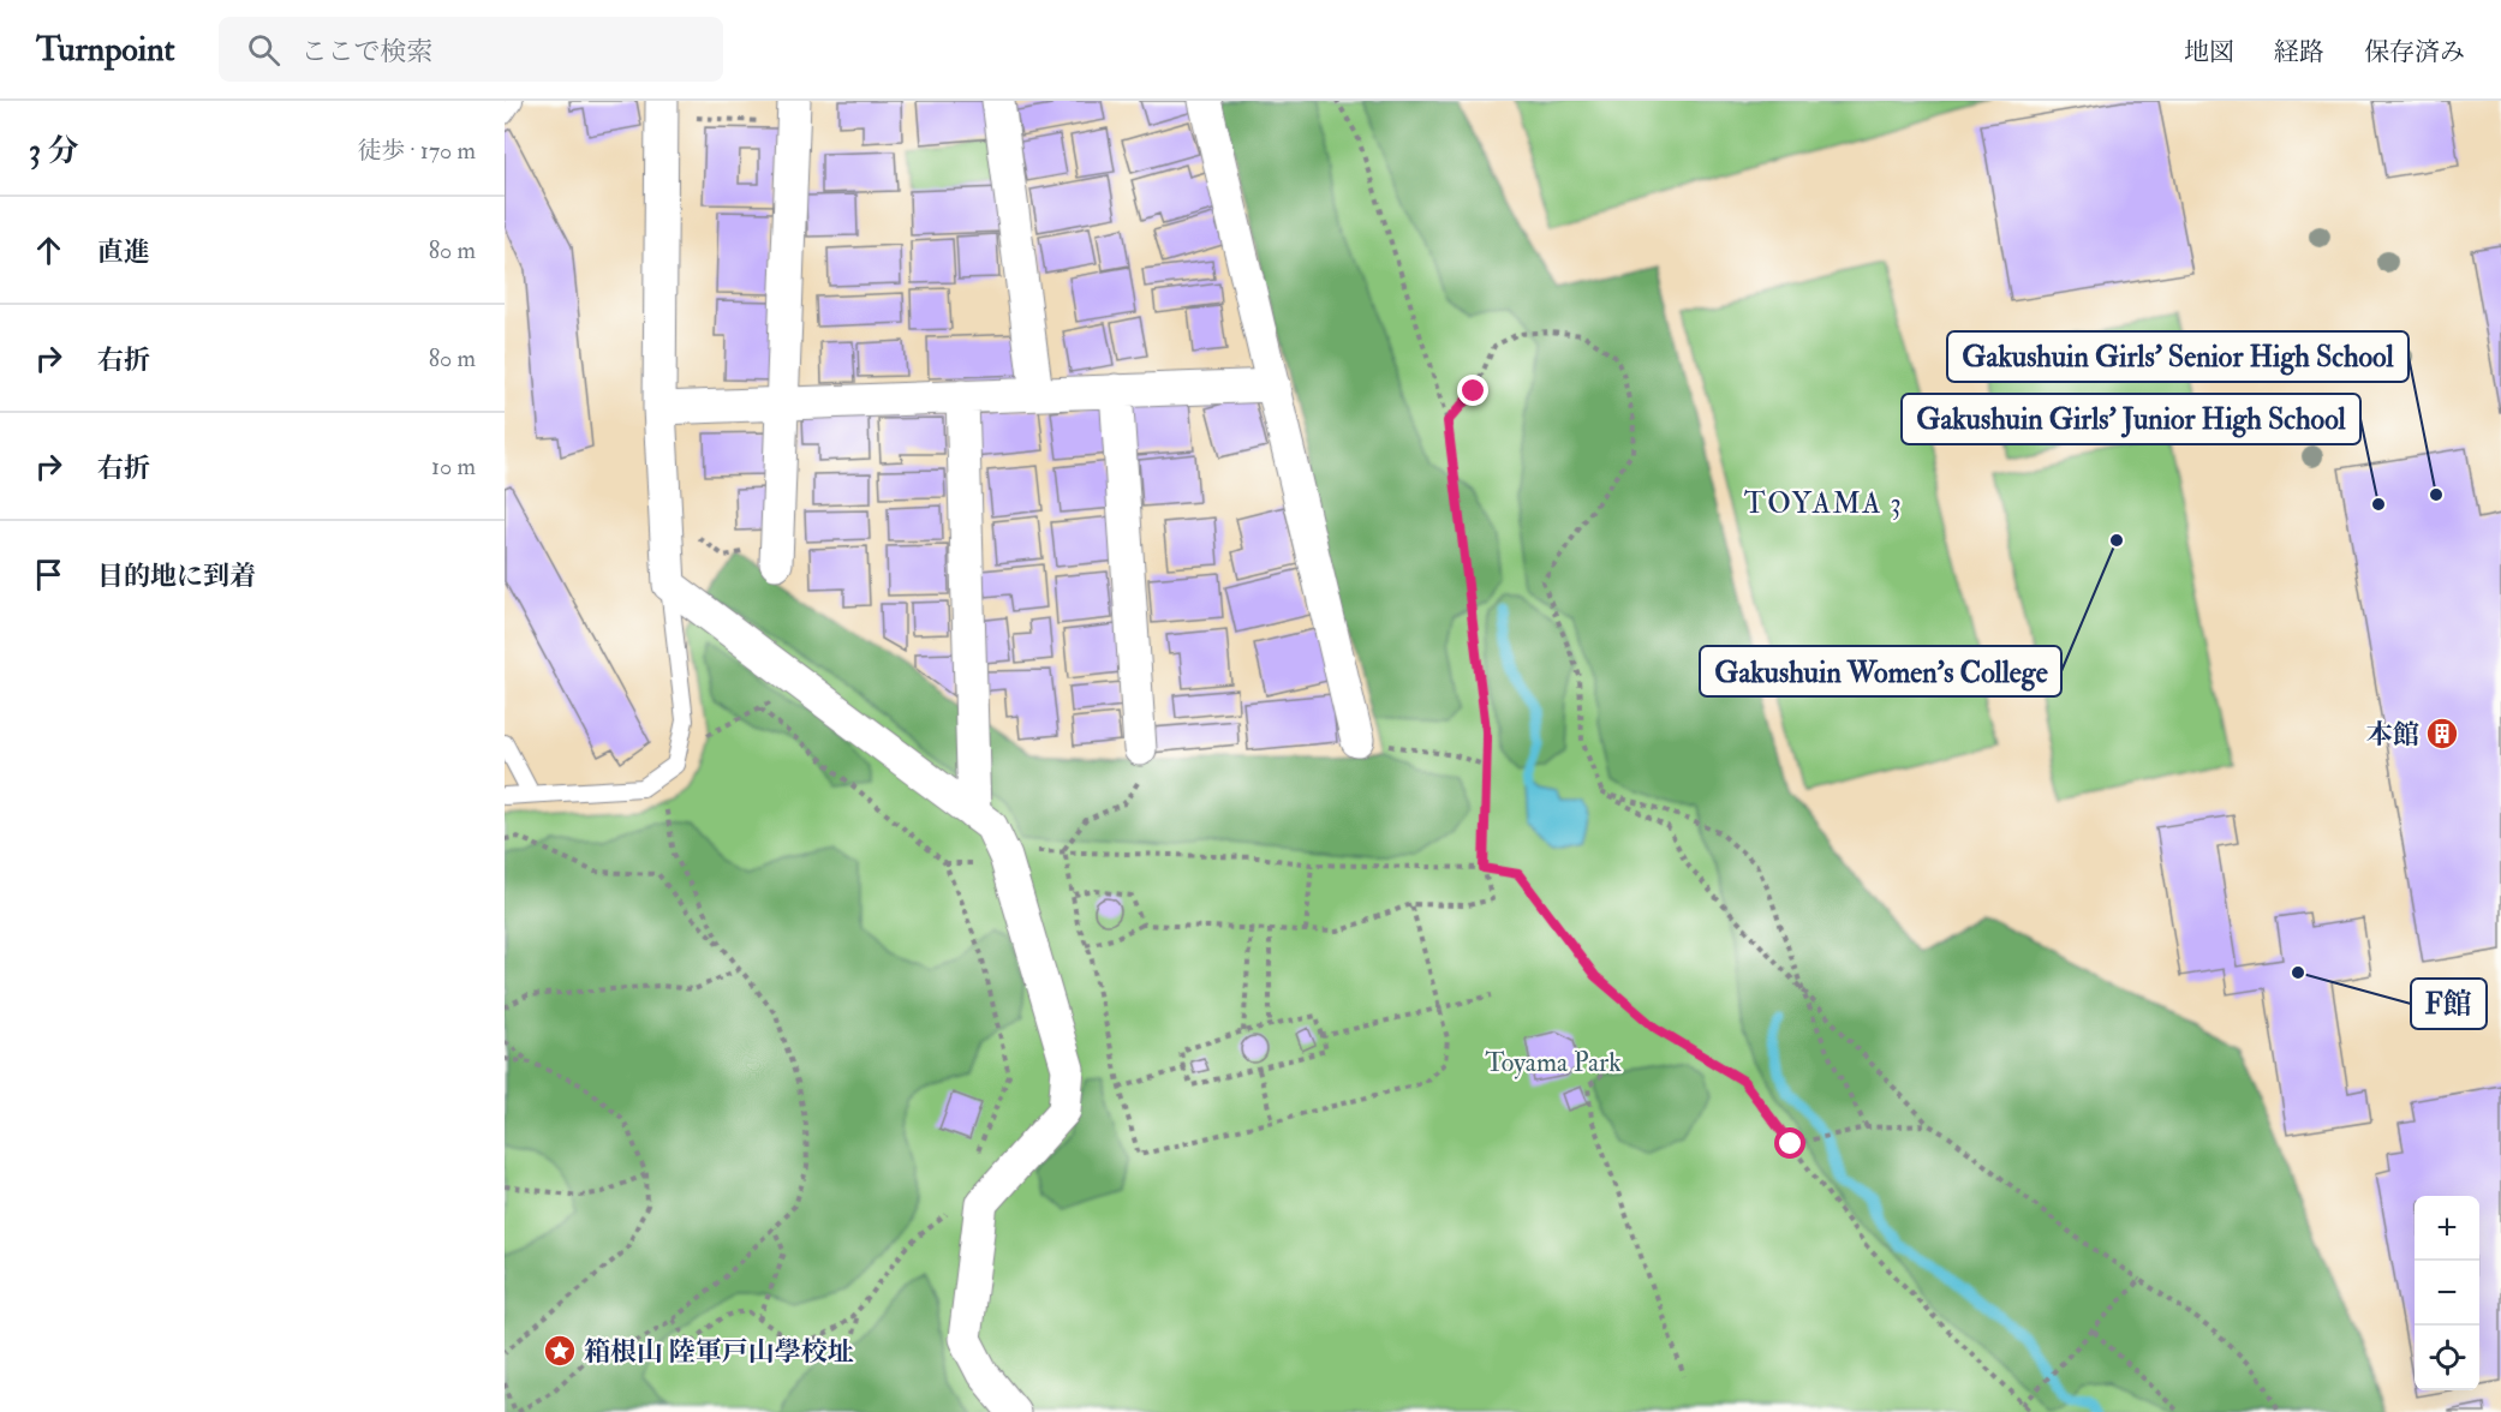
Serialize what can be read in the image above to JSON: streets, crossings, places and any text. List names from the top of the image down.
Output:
{
  "districts": ["TOYAMA 3"],
  "parks": ["Toyama Park"],
  "places": {
    "other": [
      "Gakushuin Girls' Senior High School",
      "Gakushuin Girls' Junior High School",
      "Gakushuin Women's College",
      "F館"
    ],
    "building": ["本館"],
    "place": ["箱根山 陸軍戸山學校址"]
  },
  "page": {
    "header": "Turnpoint",
    "search": "ここで検索",
    "nav": ["地図", "経路", "保存済み"],
    "heading": ["3 分", "徒歩 · 170 m"],
    "list": [
      ["直進", "80 m"],
      ["右折", "80 m"],
      ["右折", "10 m"],
      "目的地に到着"
    ],
    "map_buttons": ["+", "−"]
  }
}
